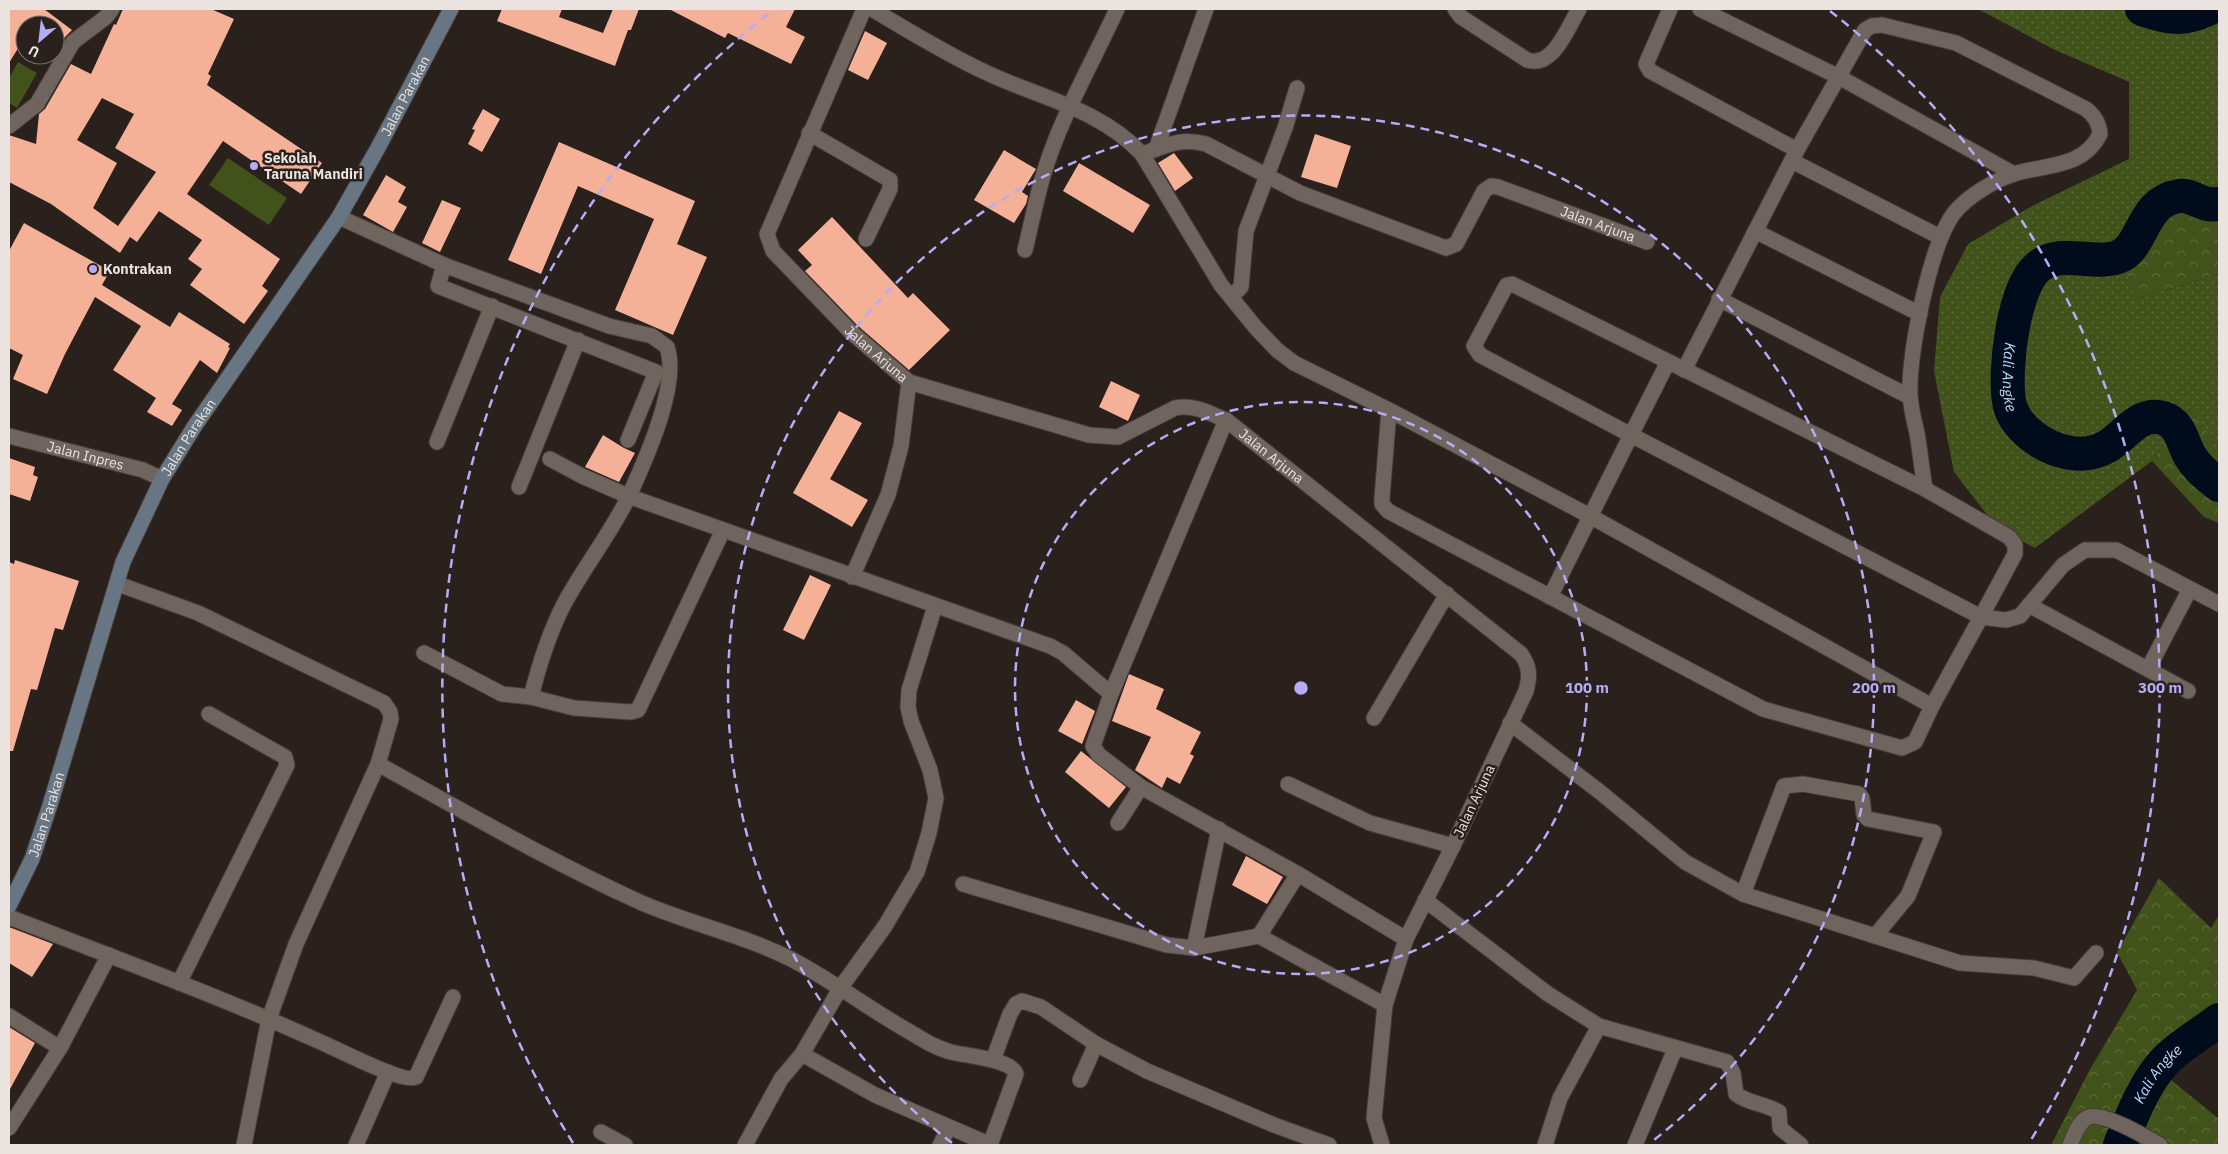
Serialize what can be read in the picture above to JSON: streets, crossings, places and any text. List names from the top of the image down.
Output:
{
  "streets": {
    "street": ["Jalan Parakan", "Jalan Arjuna", "Jalan Inpres"]
  },
  "crossings": [
    ["Jalan Parakan", "Jalan Inpres"]
  ],
  "water": ["Kali Angke"],
  "places": ["Sekolah Taruna Mandiri", "Kontrakan"],
  "north": "bottom left",
  "rings": ["100 m", "200 m", "300 m"]
}
